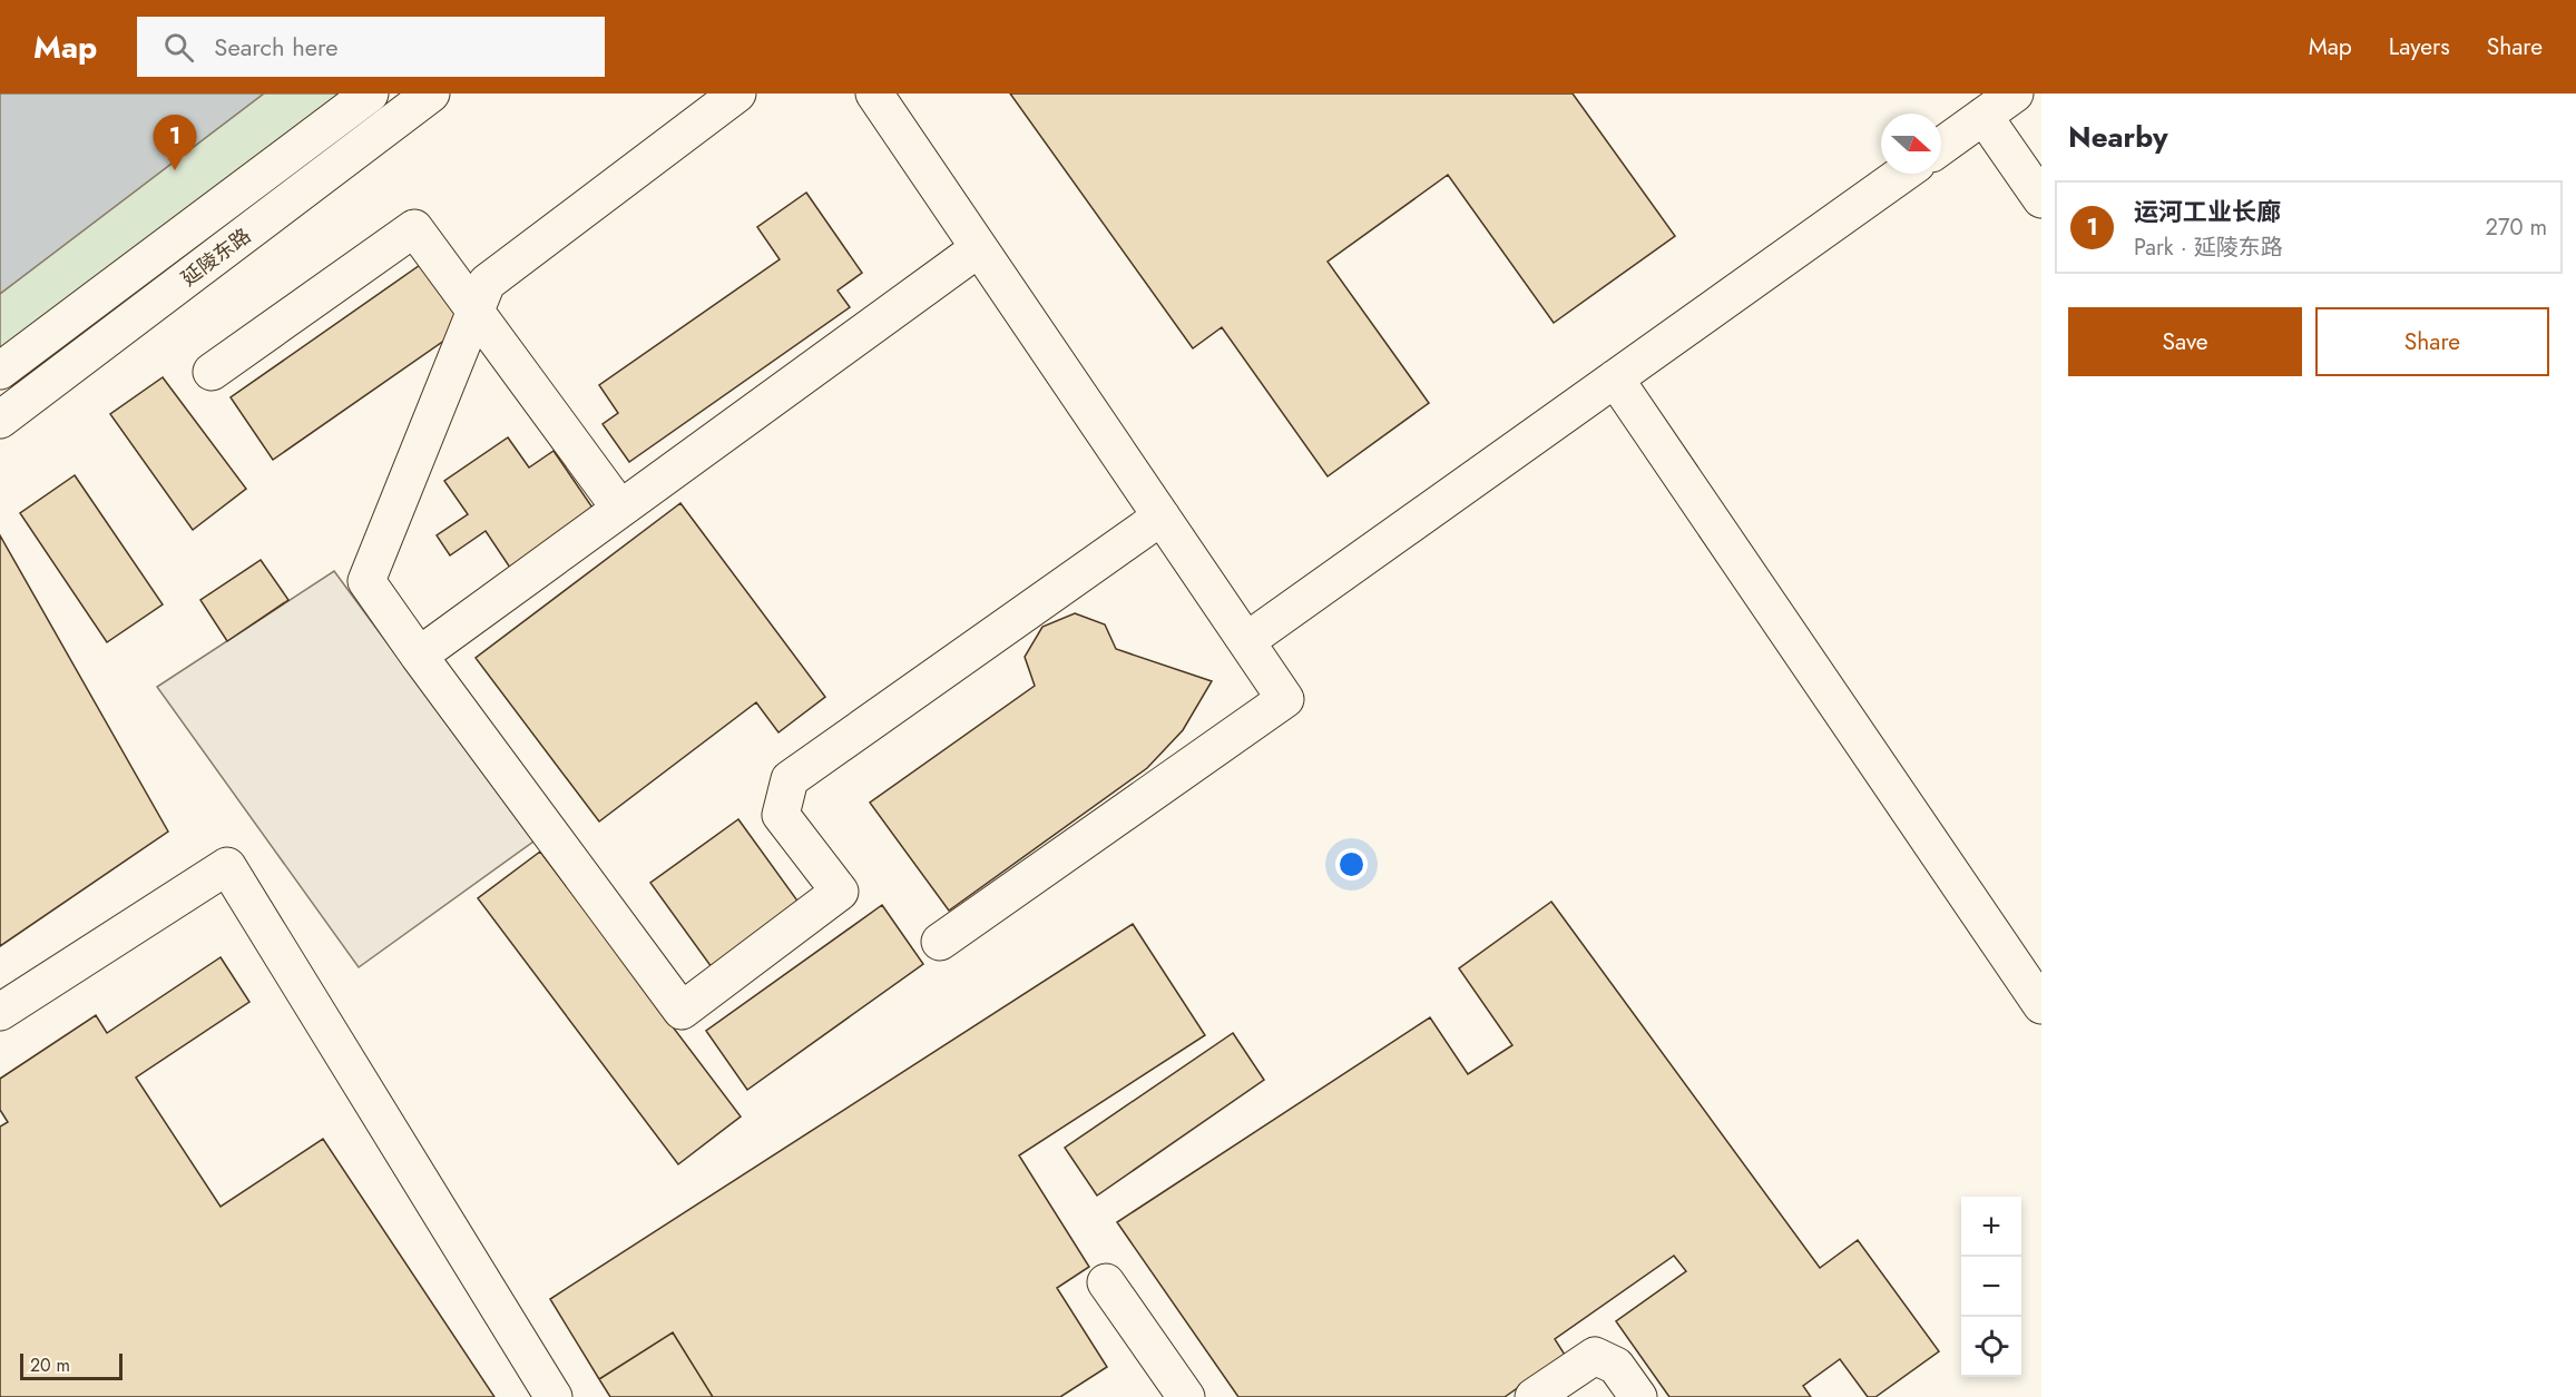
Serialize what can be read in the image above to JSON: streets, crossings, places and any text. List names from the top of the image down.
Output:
{
  "streets": {
    "main road": ["延陵东路"]
  },
  "scale_bar": "20 m",
  "north": "right",
  "page": {
    "header": "Map",
    "search": "Search here",
    "nav": ["Map", "Layers", "Share"],
    "heading": "Nearby",
    "pins": "1",
    "list": [
      {
        "mark": "1",
        "name": "运河工业长廊",
        "note": "Park · 延陵东路",
        "value": "270 m"
      }
    ],
    "buttons": ["Save", "Share"],
    "map_buttons": ["+", "−"],
    "scale": "20 m"
  }
}
